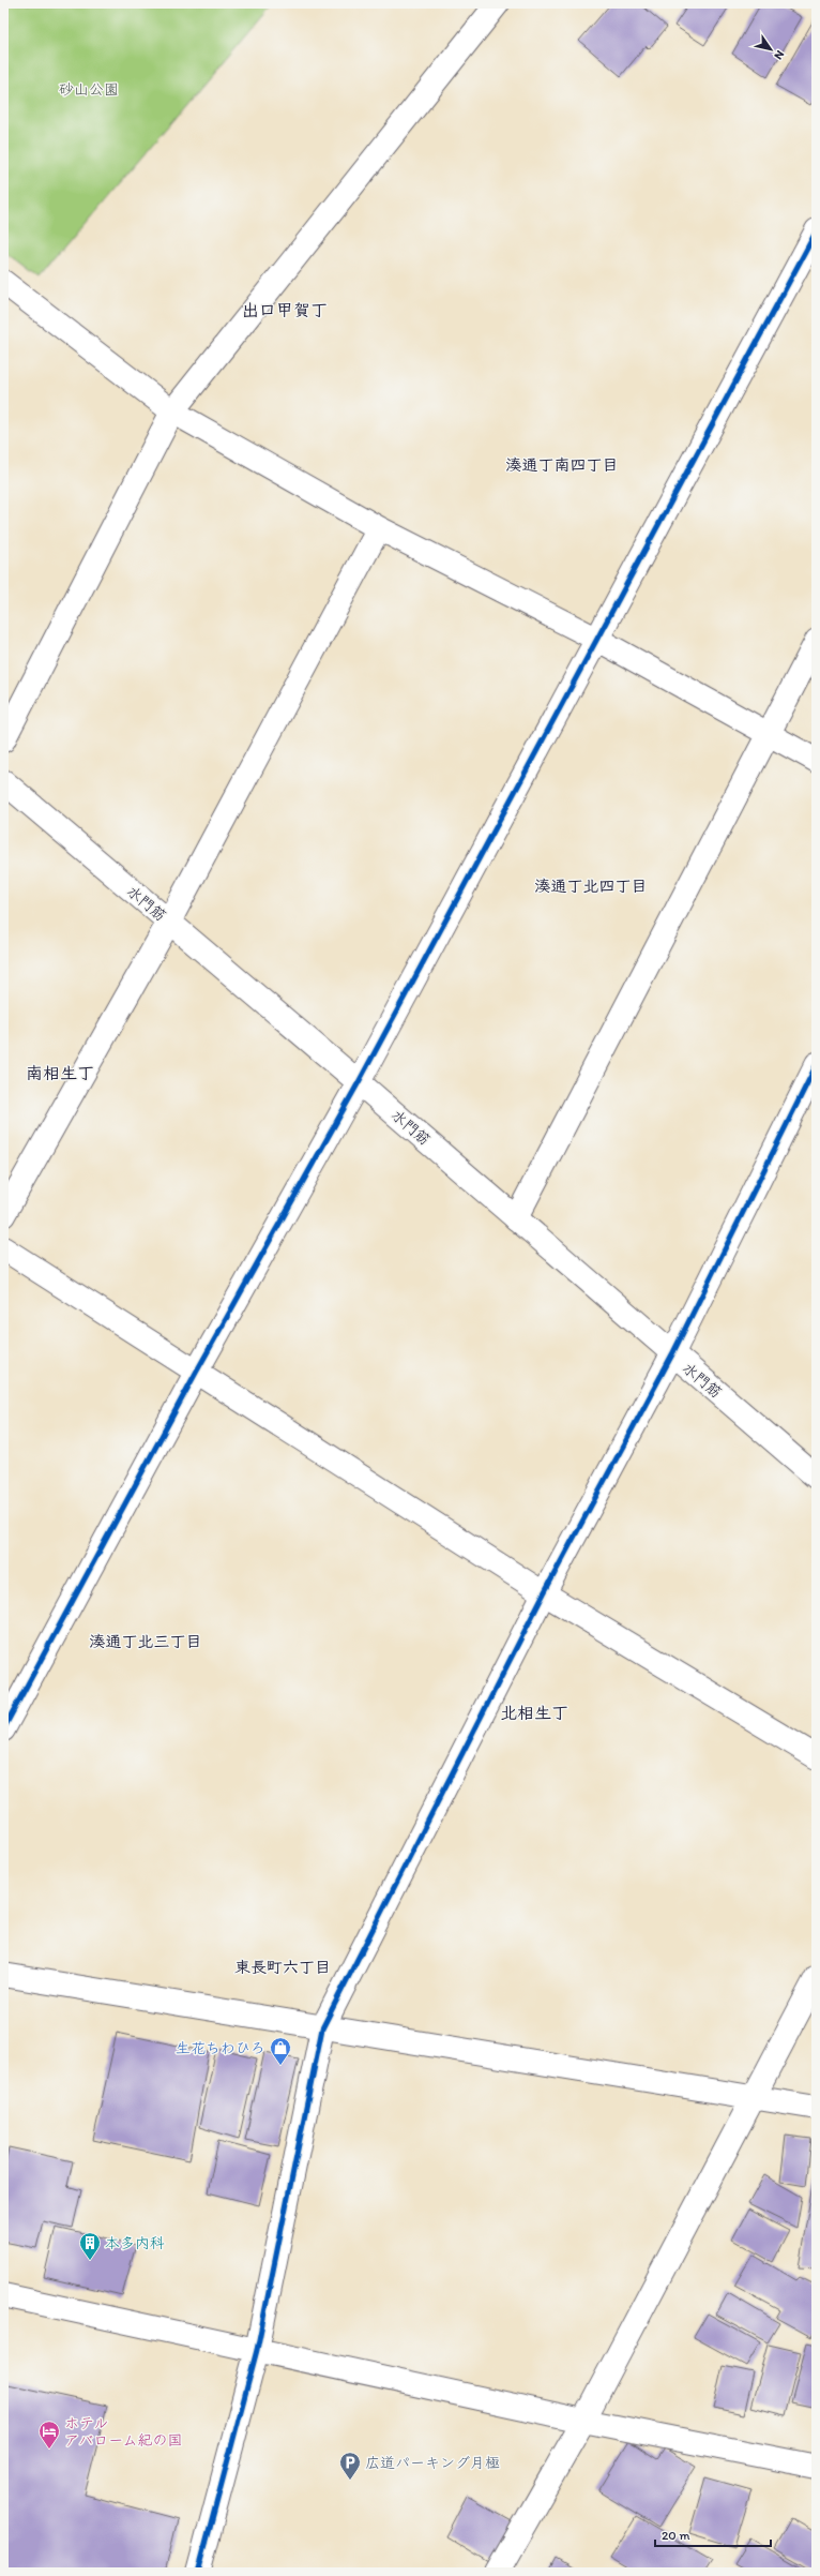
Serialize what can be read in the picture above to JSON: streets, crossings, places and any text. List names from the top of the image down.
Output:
{
  "streets": {
    "street": ["水門筋"]
  },
  "districts": [
    "出口甲賀丁",
    "湊通丁南四丁目",
    "湊通丁北四丁目",
    "南相生丁",
    "湊通丁北三丁目",
    "北相生丁",
    "東長町六丁目"
  ],
  "parks": ["砂山公園"],
  "places": {
    "shop": ["生花ちわひろ"],
    "building": ["本多内科"],
    "hotel": ["ホテル アバローム紀の国"],
    "parking": ["広道パーキング月極"]
  },
  "scale_bar": "20 m",
  "north": "bottom right"
}
